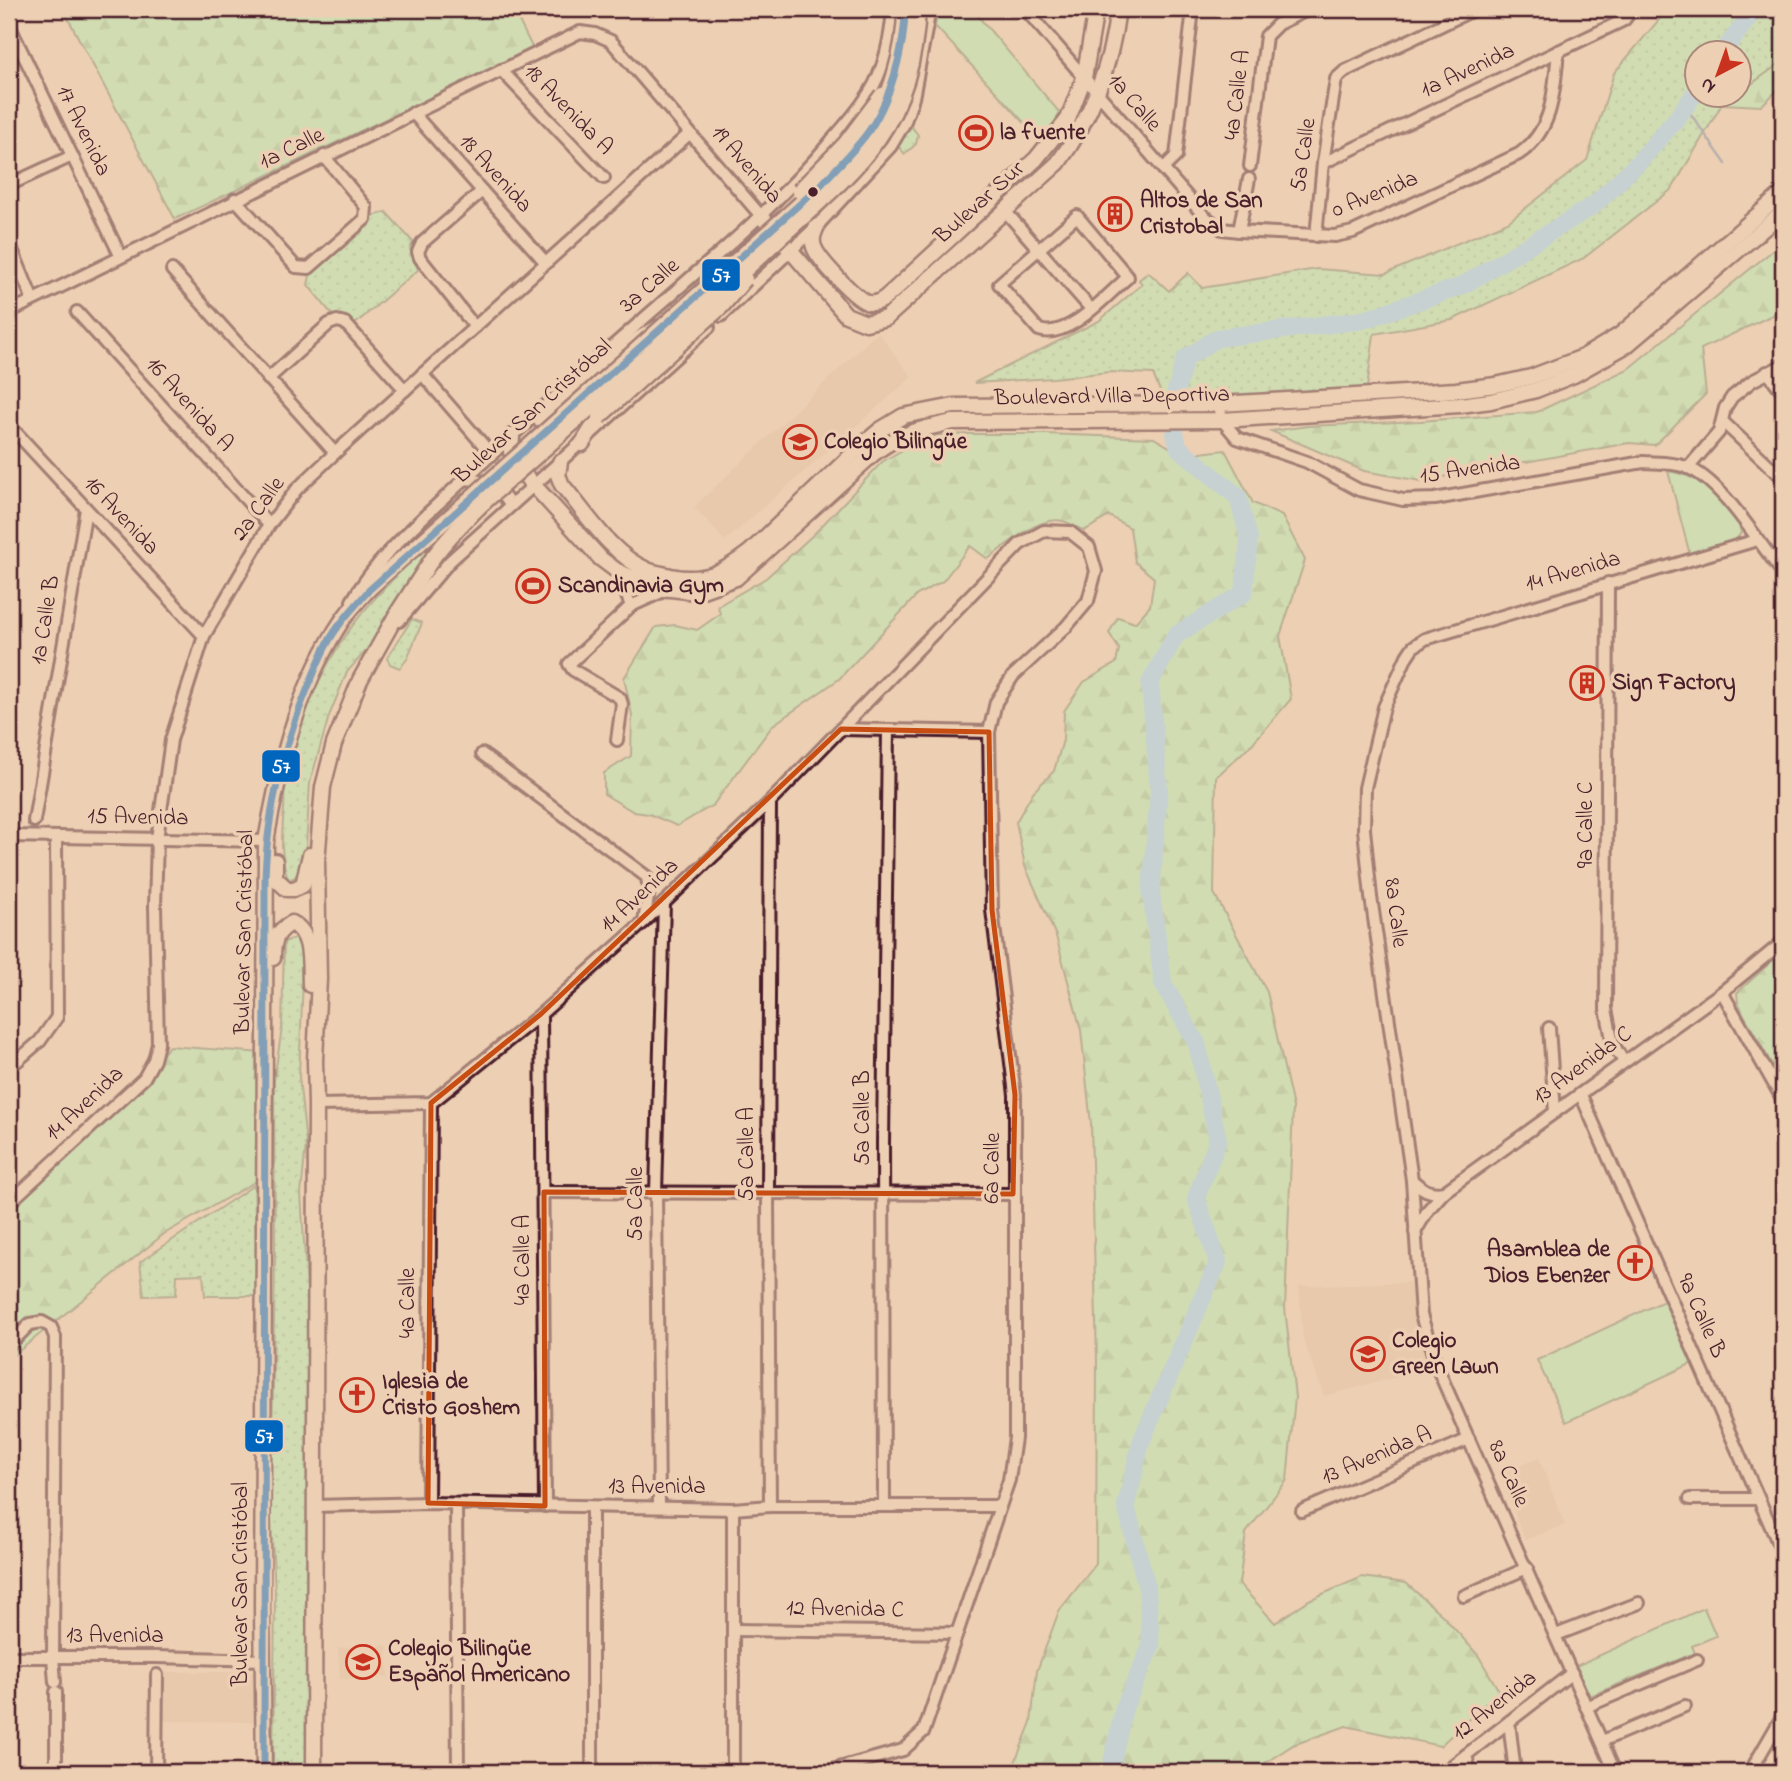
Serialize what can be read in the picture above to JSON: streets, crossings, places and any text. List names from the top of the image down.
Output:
{
  "streets": {
    "main road": [
      "19 Avenida",
      "Bulevar Sur",
      "Boulevard Villa Deportiva",
      "Bulevar San Cristóbal"
    ],
    "street": [
      "1a Avenida",
      "4a Calle A",
      "1a Calle",
      "18 Avenida A",
      "17 Avenida",
      "5a Calle",
      "18 Avenida",
      "0 Avenida",
      "3a Calle",
      "16 Avenida A",
      "15 Avenida",
      "2a Calle",
      "16 Avenida",
      "14 Avenida",
      "1a Calle B",
      "9a Calle C",
      "8a Calle",
      "13 Avenida C",
      "5a Calle B",
      "5a Calle A",
      "6a Calle",
      "4a Calle",
      "9a Calle B",
      "13 Avenida A",
      "13 Avenida",
      "12 Avenida C",
      "12 Avenida"
    ]
  },
  "crossings": [
    ["1a Avenida", "5a Calle"],
    ["1a Avenida", "0 Avenida"],
    ["4a Calle A", "14 Avenida"],
    ["4a Calle A", "13 Avenida"],
    ["1a Calle", "18 Avenida A"],
    ["1a Calle", "17 Avenida"],
    ["1a Calle", "19 Avenida"],
    ["1a Calle", "18 Avenida"],
    ["1a Calle", "0 Avenida"],
    ["1a Calle", "Bulevar Sur"],
    ["5a Calle", "0 Avenida"],
    ["5a Calle", "14 Avenida"],
    ["5a Calle", "13 Avenida"],
    ["19 Avenida", "Bulevar Sur"],
    ["19 Avenida", "3a Calle"],
    ["19 Avenida", "2a Calle"],
    ["18 Avenida", "2a Calle"],
    ["3a Calle", "Boulevard Villa Deportiva"],
    ["3a Calle", "Bulevar San Cristóbal"],
    ["Boulevard Villa Deportiva", "15 Avenida"],
    ["16 Avenida A", "2a Calle"],
    ["Bulevar San Cristóbal", "15 Avenida"],
    ["Bulevar San Cristóbal", "13 Avenida"],
    ["15 Avenida", "2a Calle"],
    ["15 Avenida", "14 Avenida"],
    ["2a Calle", "16 Avenida"],
    ["2a Calle", "14 Avenida"],
    ["16 Avenida", "1a Calle B"],
    ["14 Avenida", "9a Calle C"],
    ["14 Avenida", "8a Calle"],
    ["14 Avenida", "5a Calle A"],
    ["14 Avenida", "6a Calle"],
    ["14 Avenida", "4a Calle"],
    ["9a Calle C", "13 Avenida C"],
    ["8a Calle", "13 Avenida C"],
    ["8a Calle", "13 Avenida A"],
    ["8a Calle", "12 Avenida"],
    ["13 Avenida C", "9a Calle B"],
    ["5a Calle B", "13 Avenida"],
    ["5a Calle A", "13 Avenida"],
    ["6a Calle", "13 Avenida"],
    ["6a Calle", "12 Avenida C"],
    ["4a Calle", "13 Avenida"]
  ],
  "places": {
    "sports": ["la fuente", "Scandinavia Gym"],
    "building": ["Altos de San Cristobal", "Sign Factory"],
    "school or university": ["Colegio Bilingüe", "Colegio Green Lawn", "Colegio Bilingüe Español Americano"],
    "church": ["Asamblea de Dios Ebenzer", "Iglesia de Cristo Goshem"]
  },
  "lines": ["transit line 57"],
  "north": "bottom left"
}
